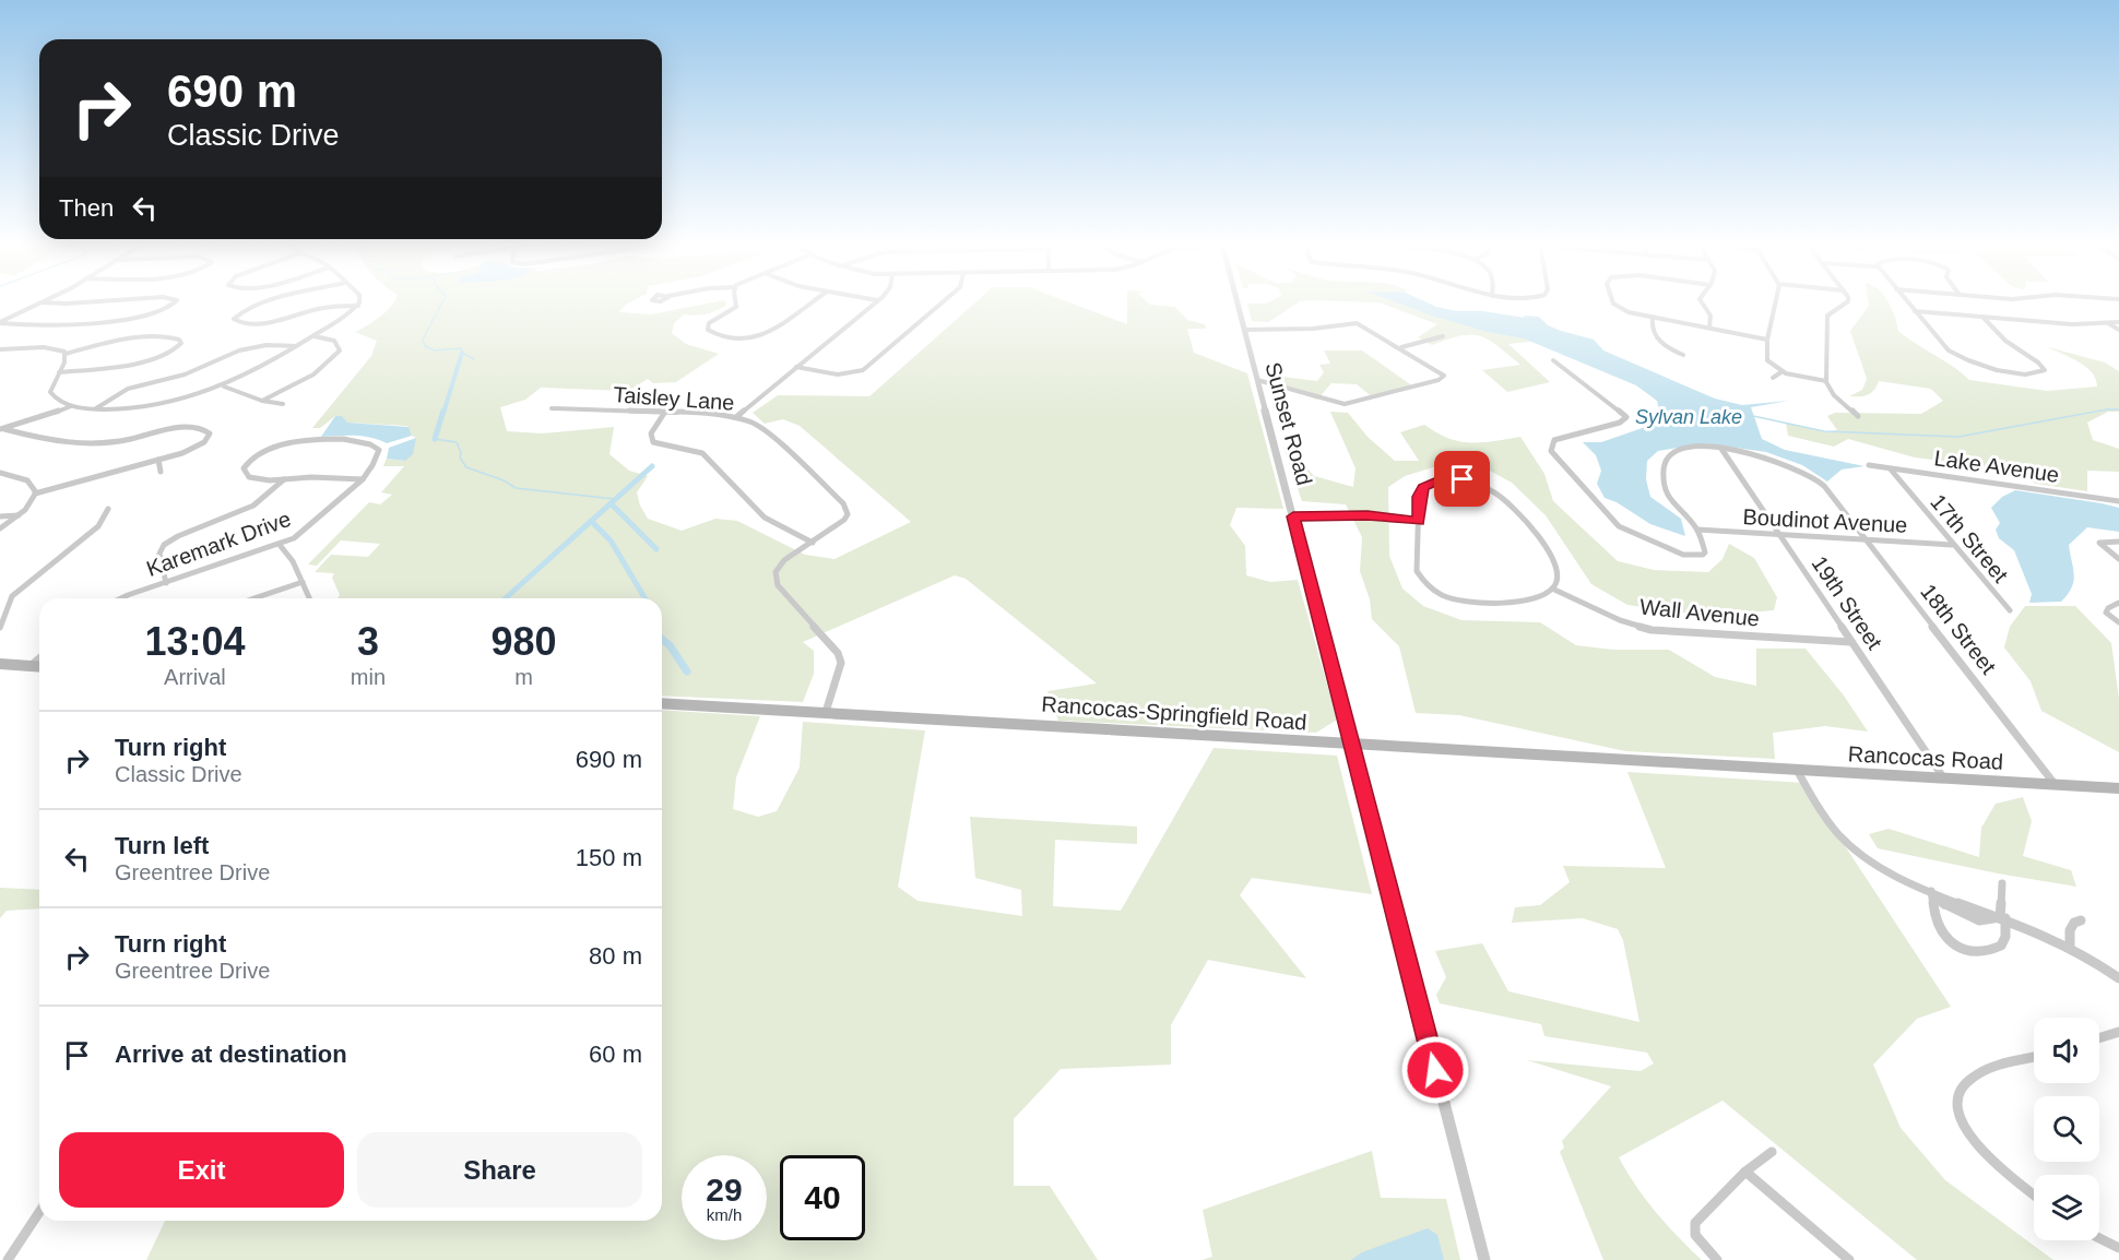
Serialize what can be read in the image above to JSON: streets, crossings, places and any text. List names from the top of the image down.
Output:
{
  "streets": {
    "main road": ["Rancocas-Springfield Road", "Rancocas Road"],
    "street": [
      "Taisley Lane",
      "Sunset Road",
      "Lake Avenue",
      "Boudinot Avenue",
      "17th Street",
      "Karemark Drive",
      "19th Street",
      "Wall Avenue",
      "18th Street"
    ]
  },
  "crossings": [
    ["Taisley Lane", "Rancocas-Springfield Road"],
    ["Sunset Road", "Rancocas-Springfield Road"],
    ["Lake Avenue", "17th Street"],
    ["Boudinot Avenue", "17th Street"],
    ["Boudinot Avenue", "19th Street"],
    ["Boudinot Avenue", "18th Street"],
    ["19th Street", "Wall Avenue"],
    ["19th Street", "18th Street"],
    ["19th Street", "Rancocas Road"],
    ["18th Street", "Rancocas Road"],
    ["Rancocas-Springfield Road", "Rancocas Road"]
  ],
  "water": ["Sylvan Lake"],
  "page": {
    "turn": ["690 m", "Classic Drive"],
    "then": "Then",
    "eta": [
      "13:04",
      "Arrival",
      "3",
      "min",
      "980",
      "m"
    ],
    "list": [
      {
        "name": "Turn right",
        "note": "Classic Drive",
        "value": "690 m"
      },
      {
        "name": "Turn left",
        "note": "Greentree Drive",
        "value": "150 m"
      },
      {
        "name": "Turn right",
        "note": "Greentree Drive",
        "value": "80 m"
      },
      {
        "name": "Arrive at destination",
        "value": "60 m"
      }
    ],
    "buttons": ["Exit", "Share"],
    "speed": "29 km/h",
    "limit": "40"
  }
}
